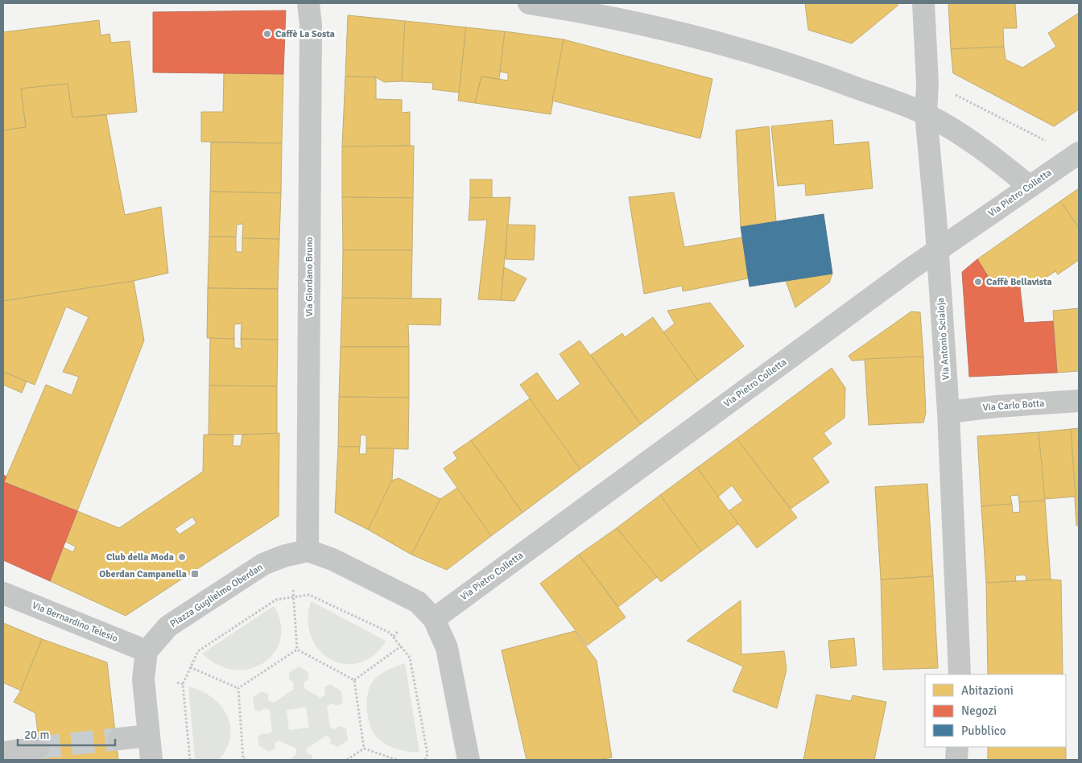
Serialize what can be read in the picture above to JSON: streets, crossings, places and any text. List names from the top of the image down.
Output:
{
  "streets": {
    "street": [
      "Via Pietro Colletta",
      "Via Giordano Bruno",
      "Via Antonio Scialoja",
      "Via Carlo Botta",
      "Piazza Guglielmo Oberdan",
      "Via Bernardino Telesio"
    ]
  },
  "crossings": [
    ["Via Pietro Colletta", "Via Antonio Scialoja"],
    ["Via Giordano Bruno", "Piazza Guglielmo Oberdan"],
    ["Via Antonio Scialoja", "Via Carlo Botta"],
    ["Piazza Guglielmo Oberdan", "Via Bernardino Telesio"]
  ],
  "places": {
    "other": ["Caffè La Sosta", "Caffè Bellavista", "Club della Moda"],
    "transit": ["Oberdan Campanella"]
  },
  "legend": ["Abitazioni", "Negozi", "Pubblico"],
  "scale_bar": "20 m"
}
